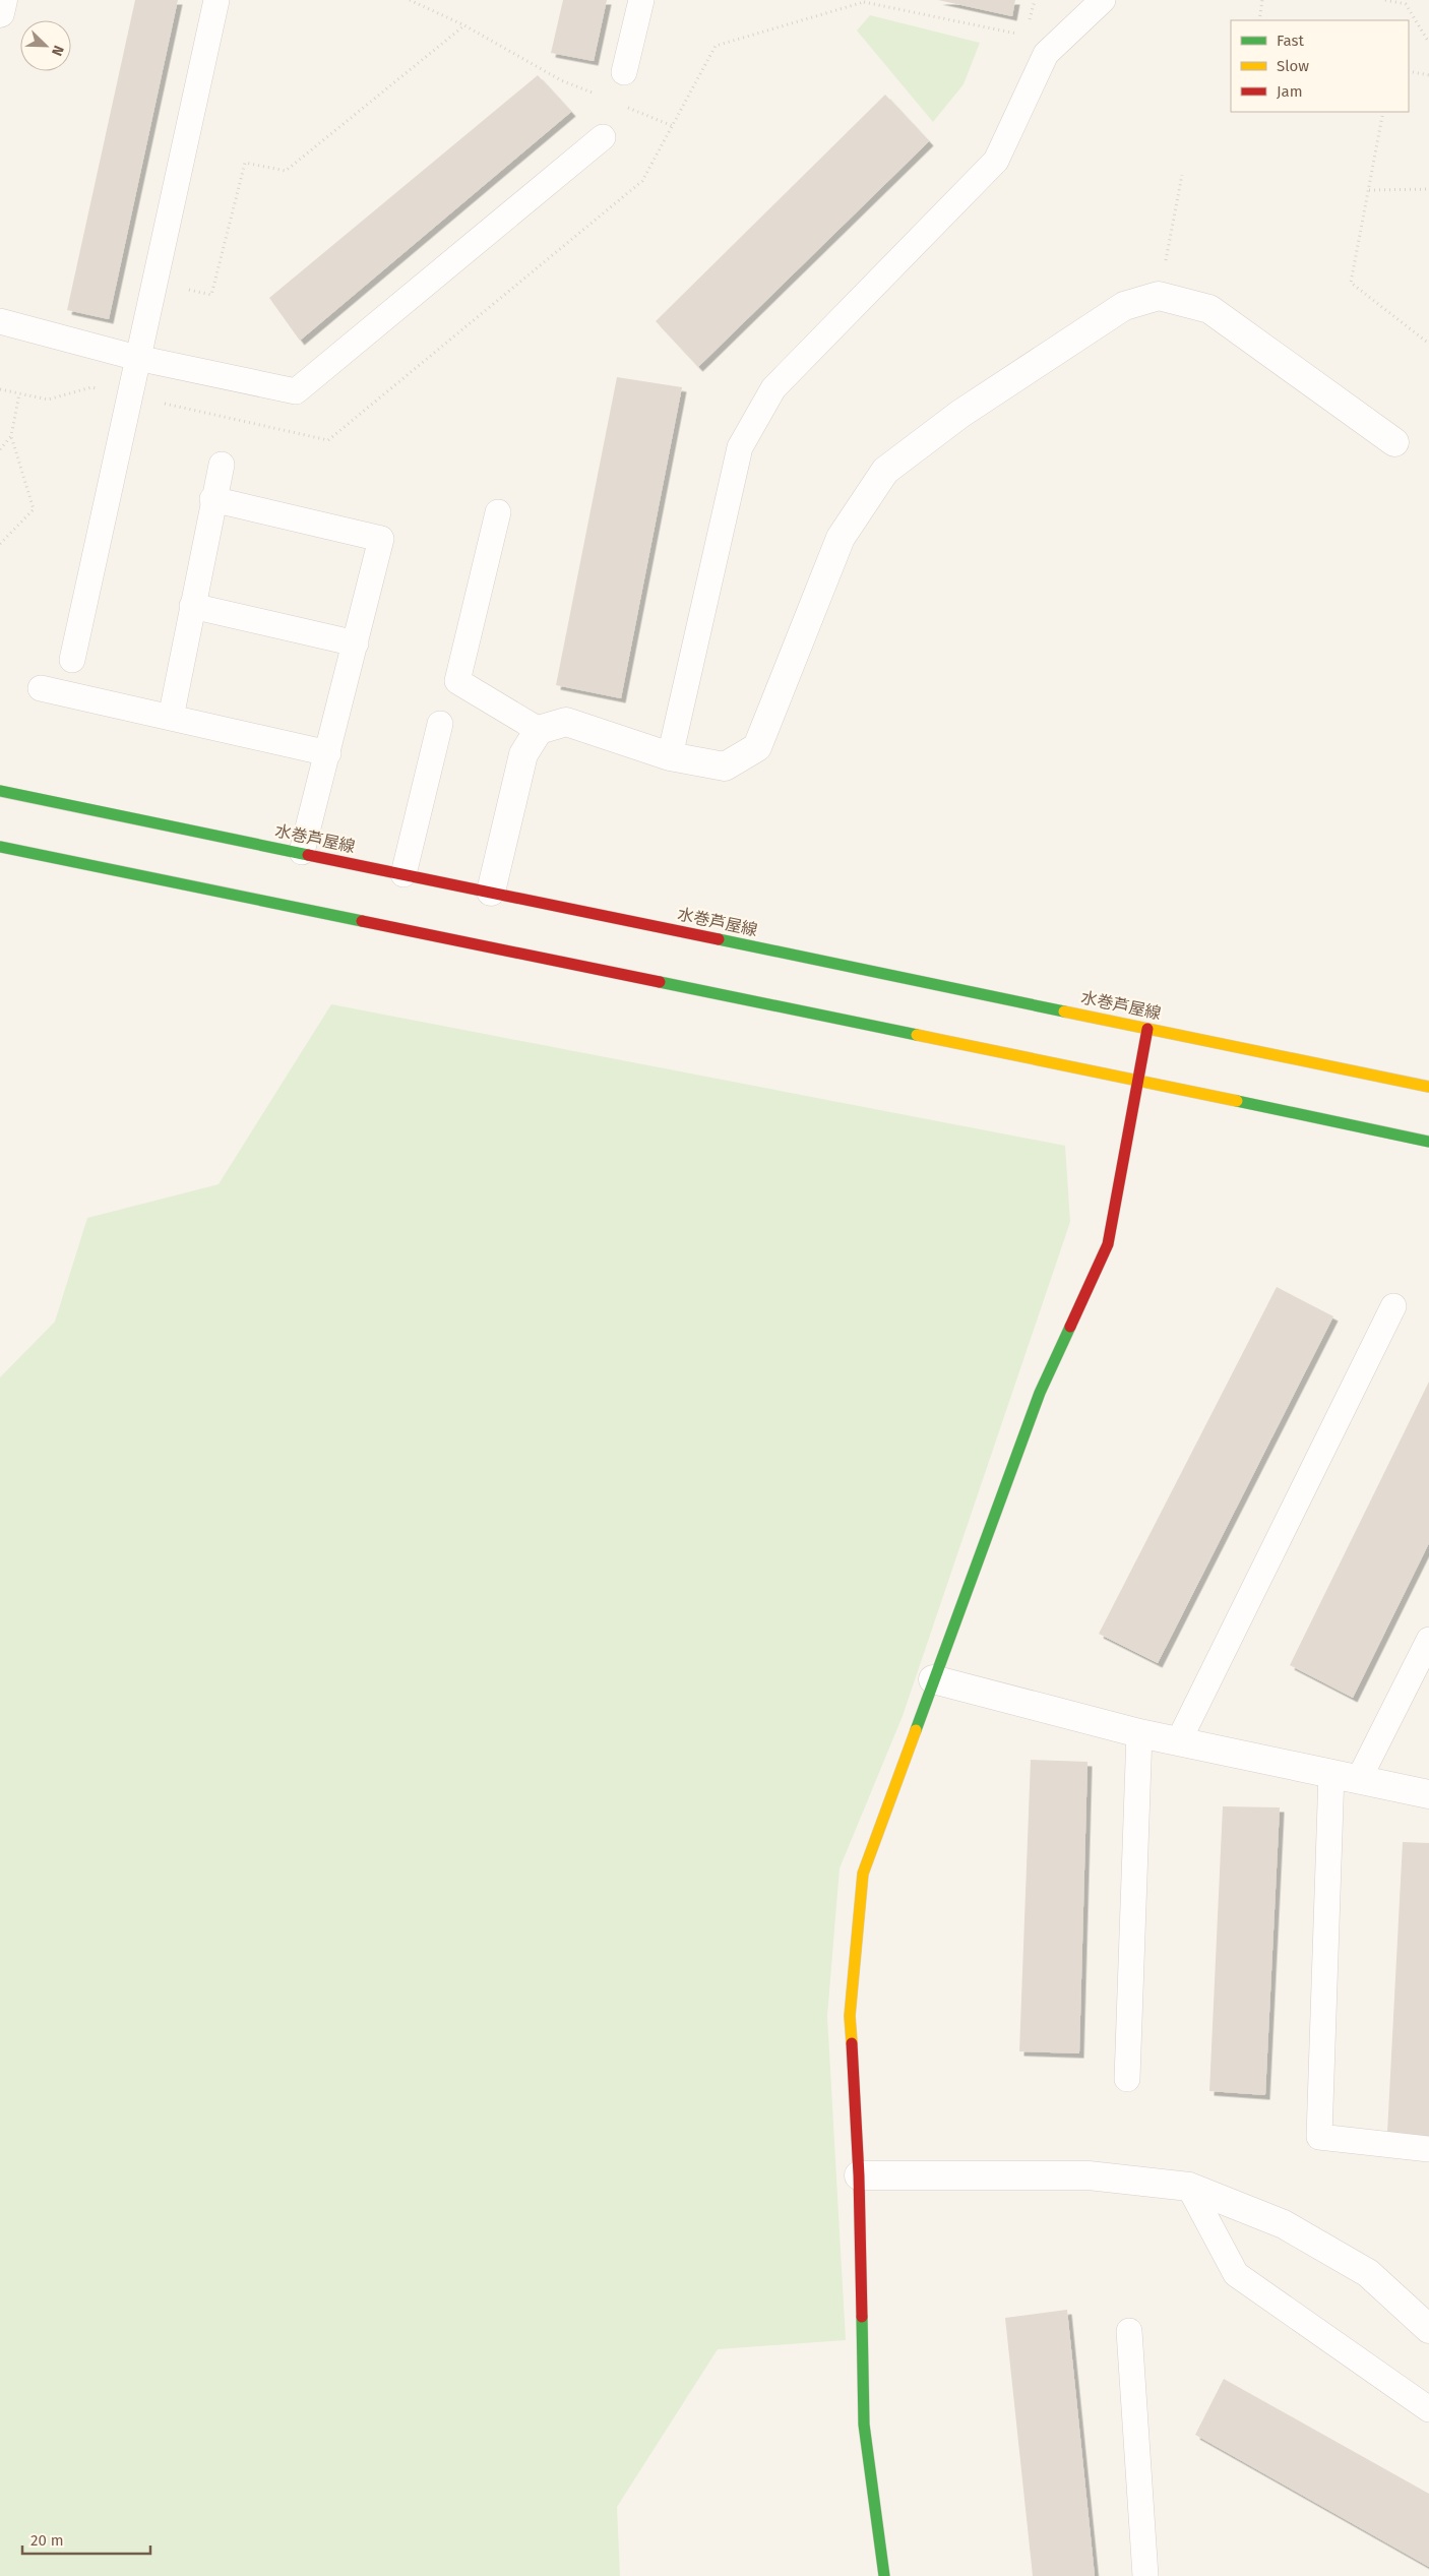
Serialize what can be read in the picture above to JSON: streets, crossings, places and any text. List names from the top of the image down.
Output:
{
  "streets": {
    "main road": ["水巻芦屋線"]
  },
  "legend": ["Fast", "Slow", "Jam"],
  "scale_bar": "20 m",
  "north": "bottom right"
}
